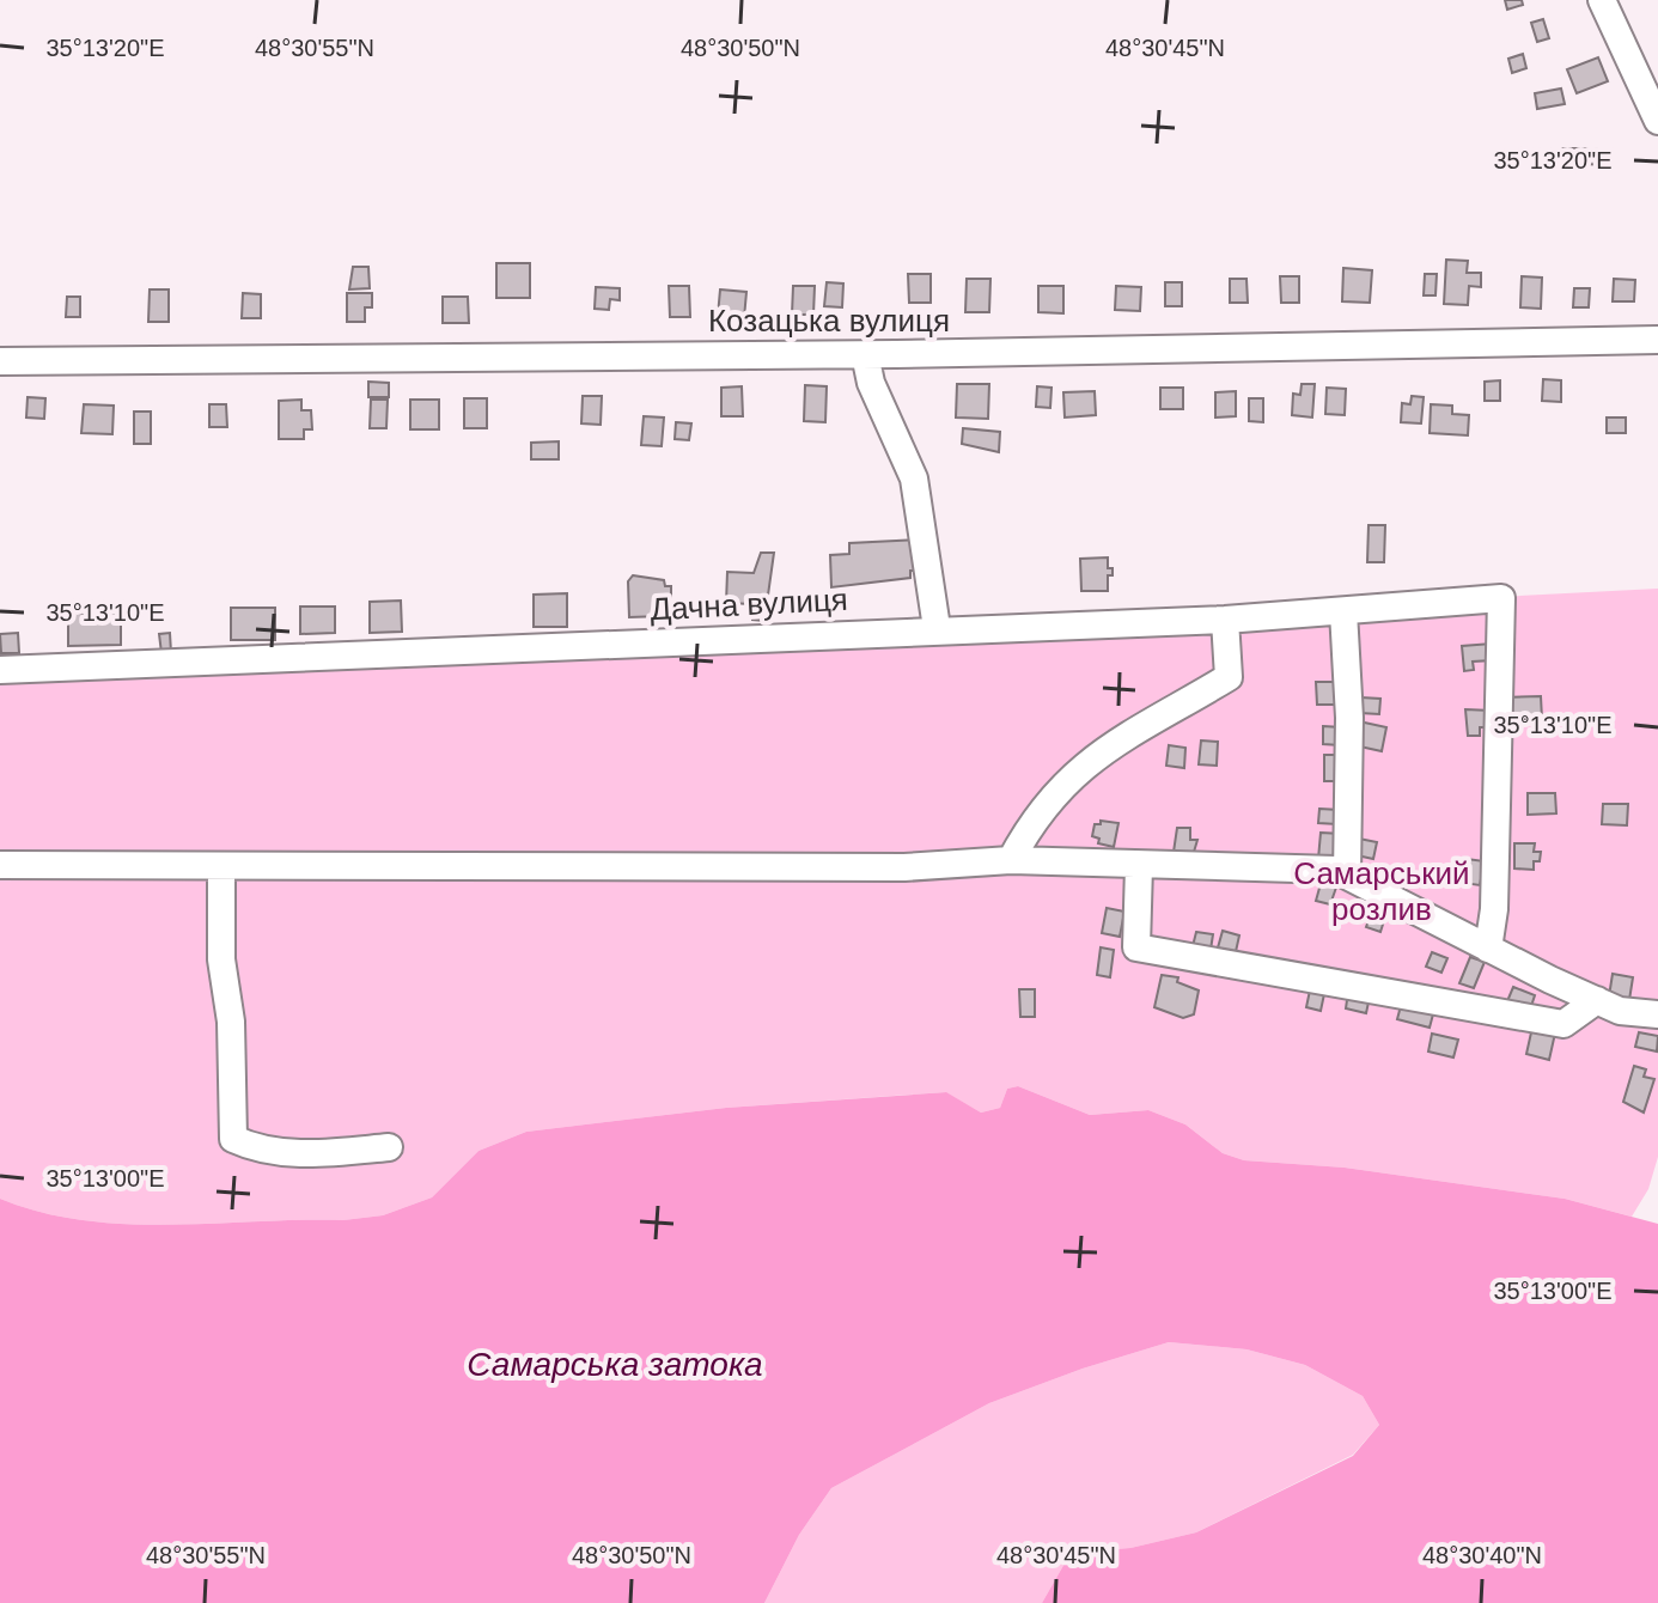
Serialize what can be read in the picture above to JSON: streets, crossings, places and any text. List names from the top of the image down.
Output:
{
  "streets": {
    "street": ["Козацька вулиця", "Дачна вулиця"]
  },
  "water": ["Самарська затока"],
  "parks": ["Самарський розлив"],
  "coordinates": [
    "35°13'20\"E",
    "48°30'55\"N",
    "48°30'50\"N",
    "48°30'45\"N",
    "35°13'10\"E",
    "35°13'00\"E",
    "48°30'40\"N"
  ]
}
